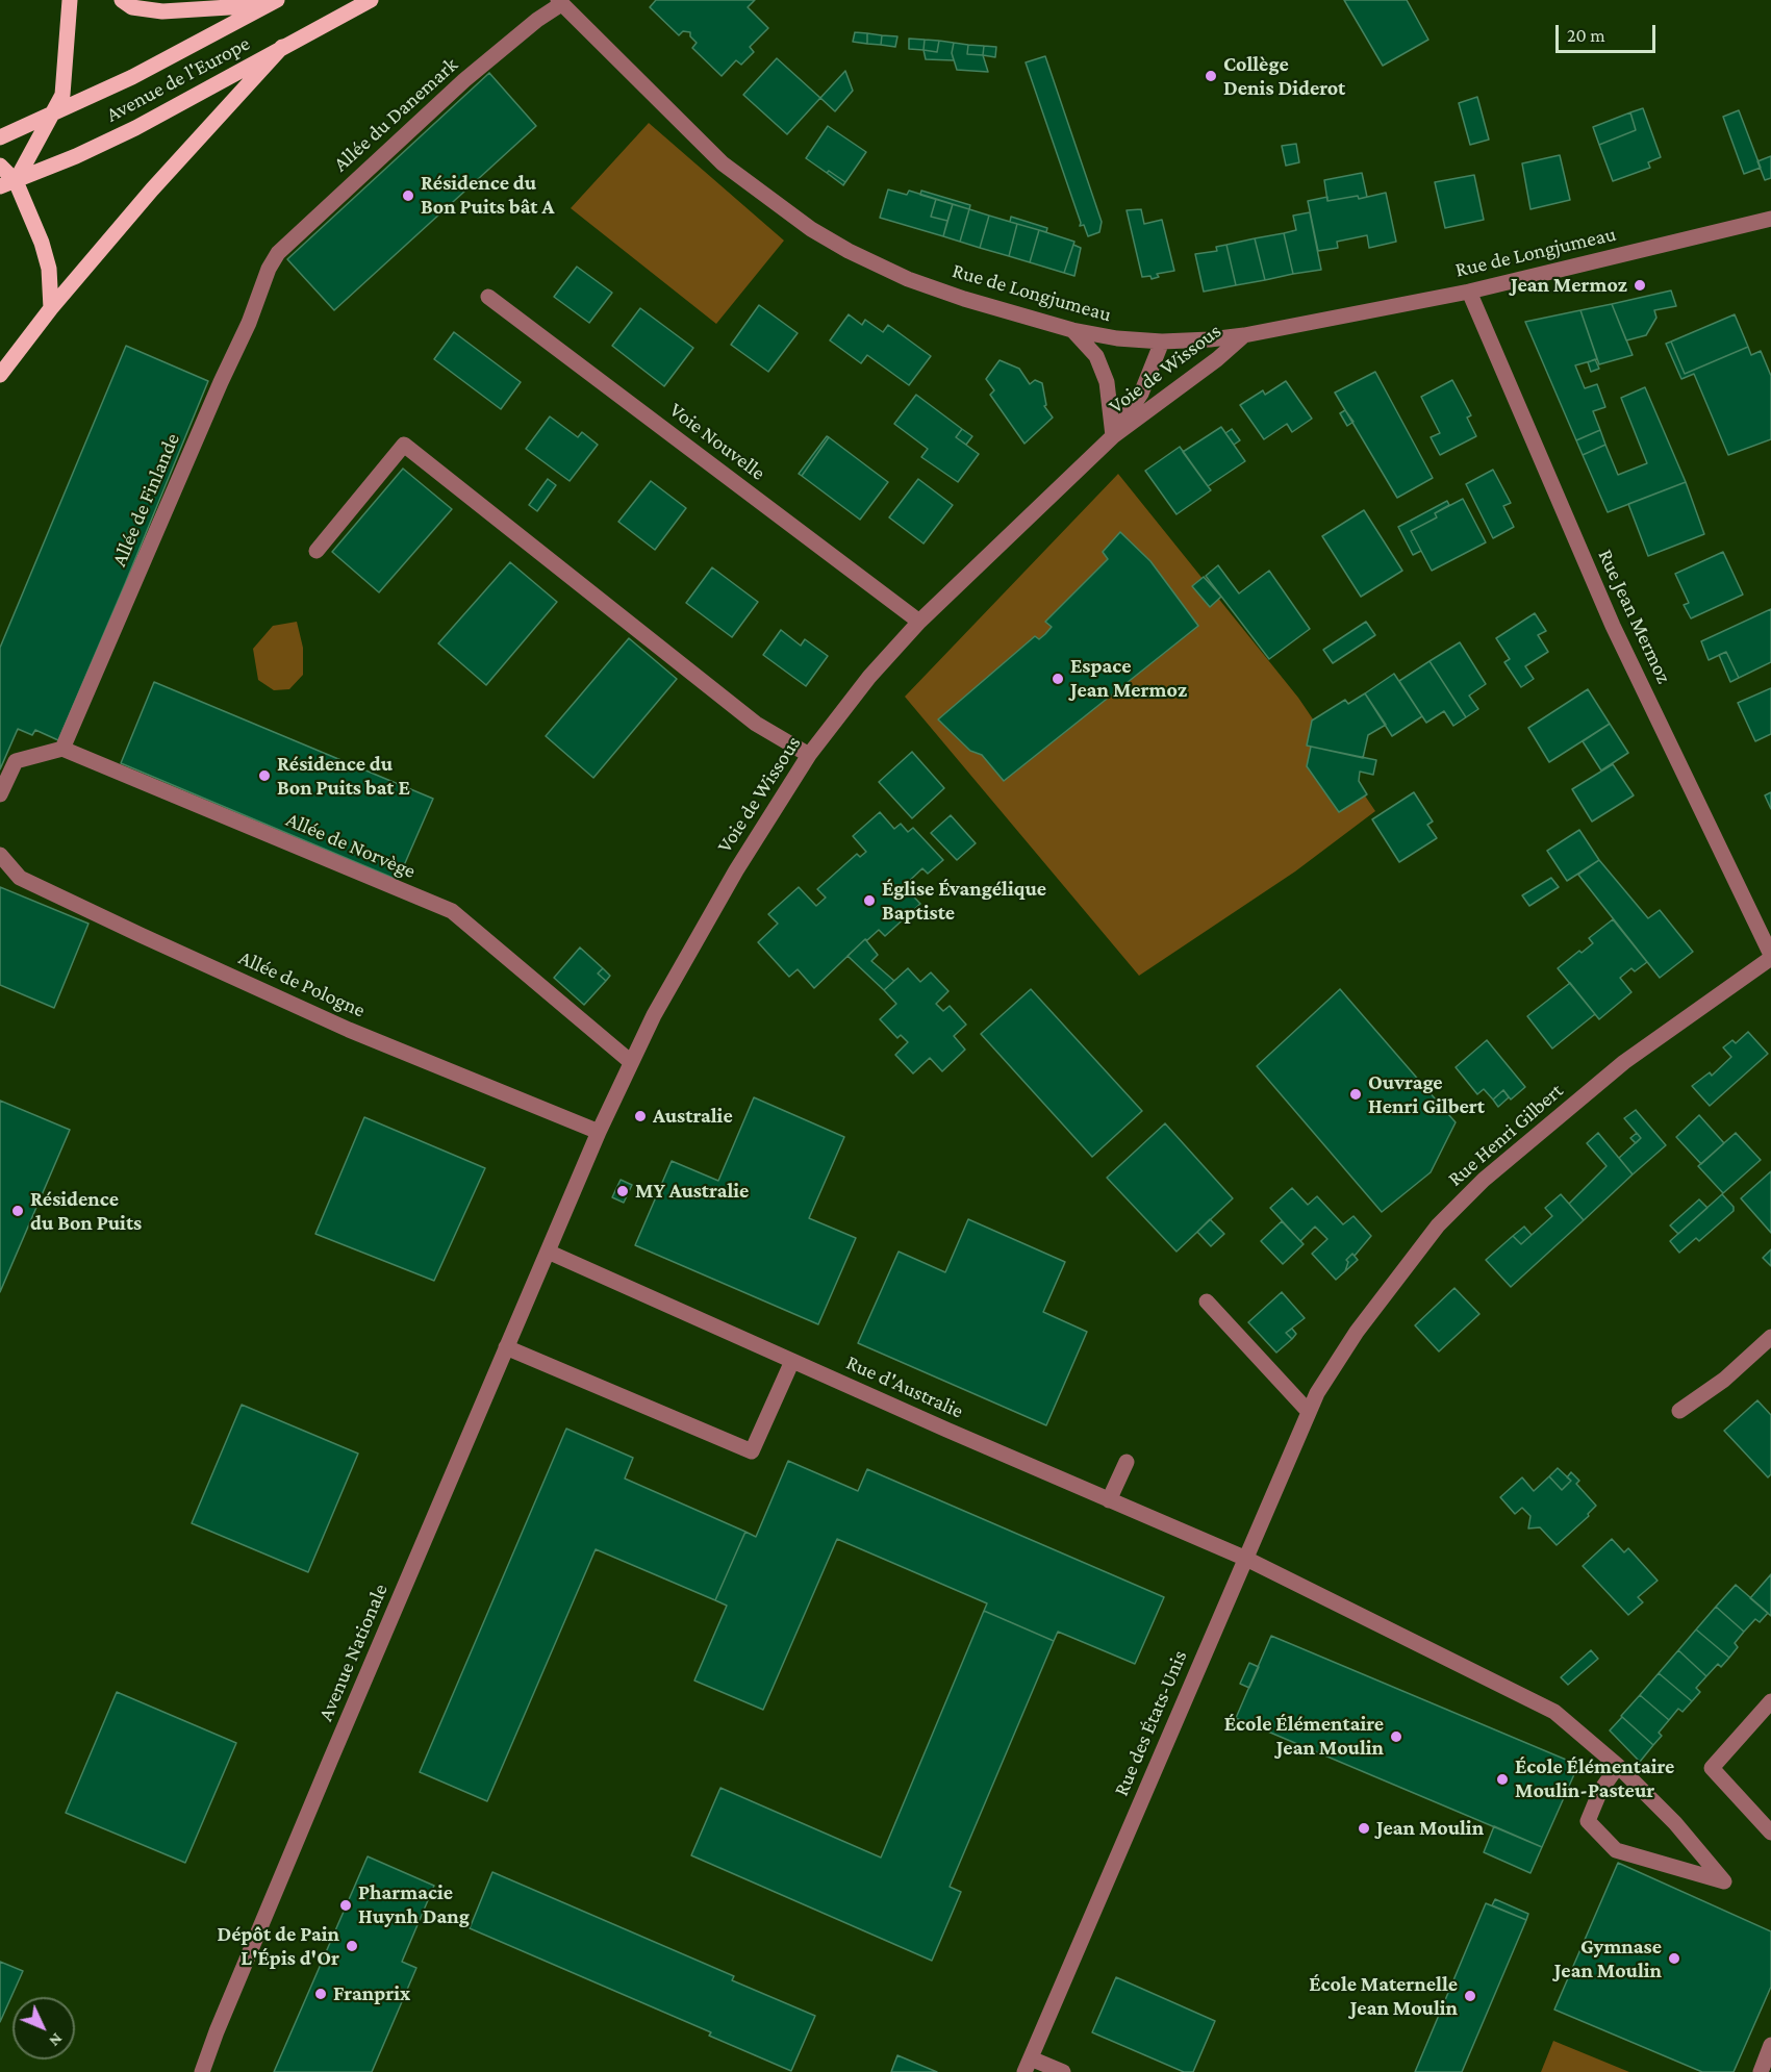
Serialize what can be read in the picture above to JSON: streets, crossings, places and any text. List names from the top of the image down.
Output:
{
  "streets": {
    "main road": ["Avenue de l'Europe"],
    "street": [
      "Allée du Danemark",
      "Rue de Longjumeau",
      "Voie de Wissous",
      "Voie Nouvelle",
      "Allée de Finlande",
      "Rue Jean Mermoz",
      "Allée de Norvège",
      "Allée de Pologne",
      "Rue Henri Gilbert",
      "Rue d'Australie",
      "Avenue Nationale",
      "Rue des États-Unis"
    ]
  },
  "crossings": [
    ["Allée du Danemark", "Rue de Longjumeau"],
    ["Allée du Danemark", "Allée de Finlande"],
    ["Rue de Longjumeau", "Voie de Wissous"],
    ["Rue de Longjumeau", "Rue Jean Mermoz"],
    ["Voie de Wissous", "Voie Nouvelle"],
    ["Voie de Wissous", "Allée de Norvège"],
    ["Voie de Wissous", "Allée de Pologne"],
    ["Voie de Wissous", "Rue d'Australie"],
    ["Voie de Wissous", "Avenue Nationale"],
    ["Allée de Finlande", "Allée de Norvège"],
    ["Rue Jean Mermoz", "Rue Henri Gilbert"],
    ["Rue Henri Gilbert", "Rue des États-Unis"],
    ["Rue d'Australie", "Avenue Nationale"],
    ["Rue d'Australie", "Rue des États-Unis"]
  ],
  "places": [
    "Collège Denis Diderot",
    "Résidence du Bon Puits bât A",
    "Jean Mermoz",
    "Espace Jean Mermoz",
    "Résidence du Bon Puits bat E",
    "Église Évangélique Baptiste",
    "Ouvrage Henri Gilbert",
    "Australie",
    "MY Australie",
    "Résidence du Bon Puits",
    "École Élémentaire Jean Moulin",
    "École Élémentaire Moulin-Pasteur",
    "Jean Moulin",
    "Pharmacie Huynh Dang",
    "Dépôt de Pain L'Épis d'Or",
    "Gymnase Jean Moulin",
    "Franprix",
    "École Maternelle Jean Moulin"
  ],
  "scale_bar": "20 m",
  "north": "bottom right"
}
